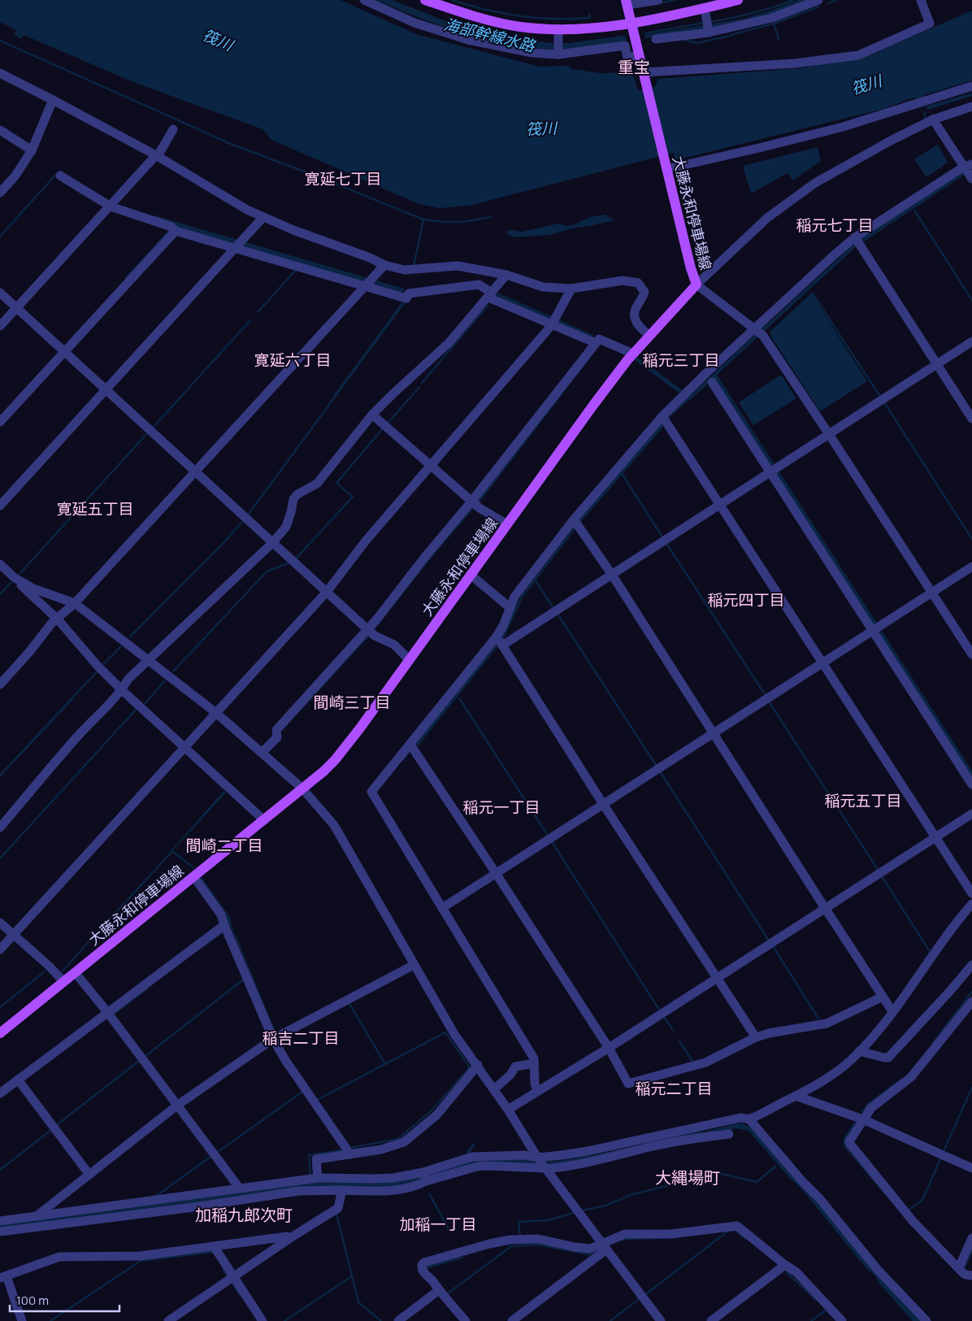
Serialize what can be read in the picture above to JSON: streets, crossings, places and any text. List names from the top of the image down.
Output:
{
  "streets": {
    "main road": ["大藤永和停車場線"]
  },
  "districts": [
    "重宝",
    "寛延七丁目",
    "稲元七丁目",
    "寛延六丁目",
    "稲元三丁目",
    "寛延五丁目",
    "稲元四丁目",
    "間崎三丁目",
    "稲元五丁目",
    "稲元一丁目",
    "間崎二丁目",
    "稲吉二丁目",
    "稲元二丁目",
    "大縄場町",
    "加稲九郎次町",
    "加稲一丁目"
  ],
  "water": ["海部幹線水路", "筏川"],
  "scale_bar": "100 m"
}
